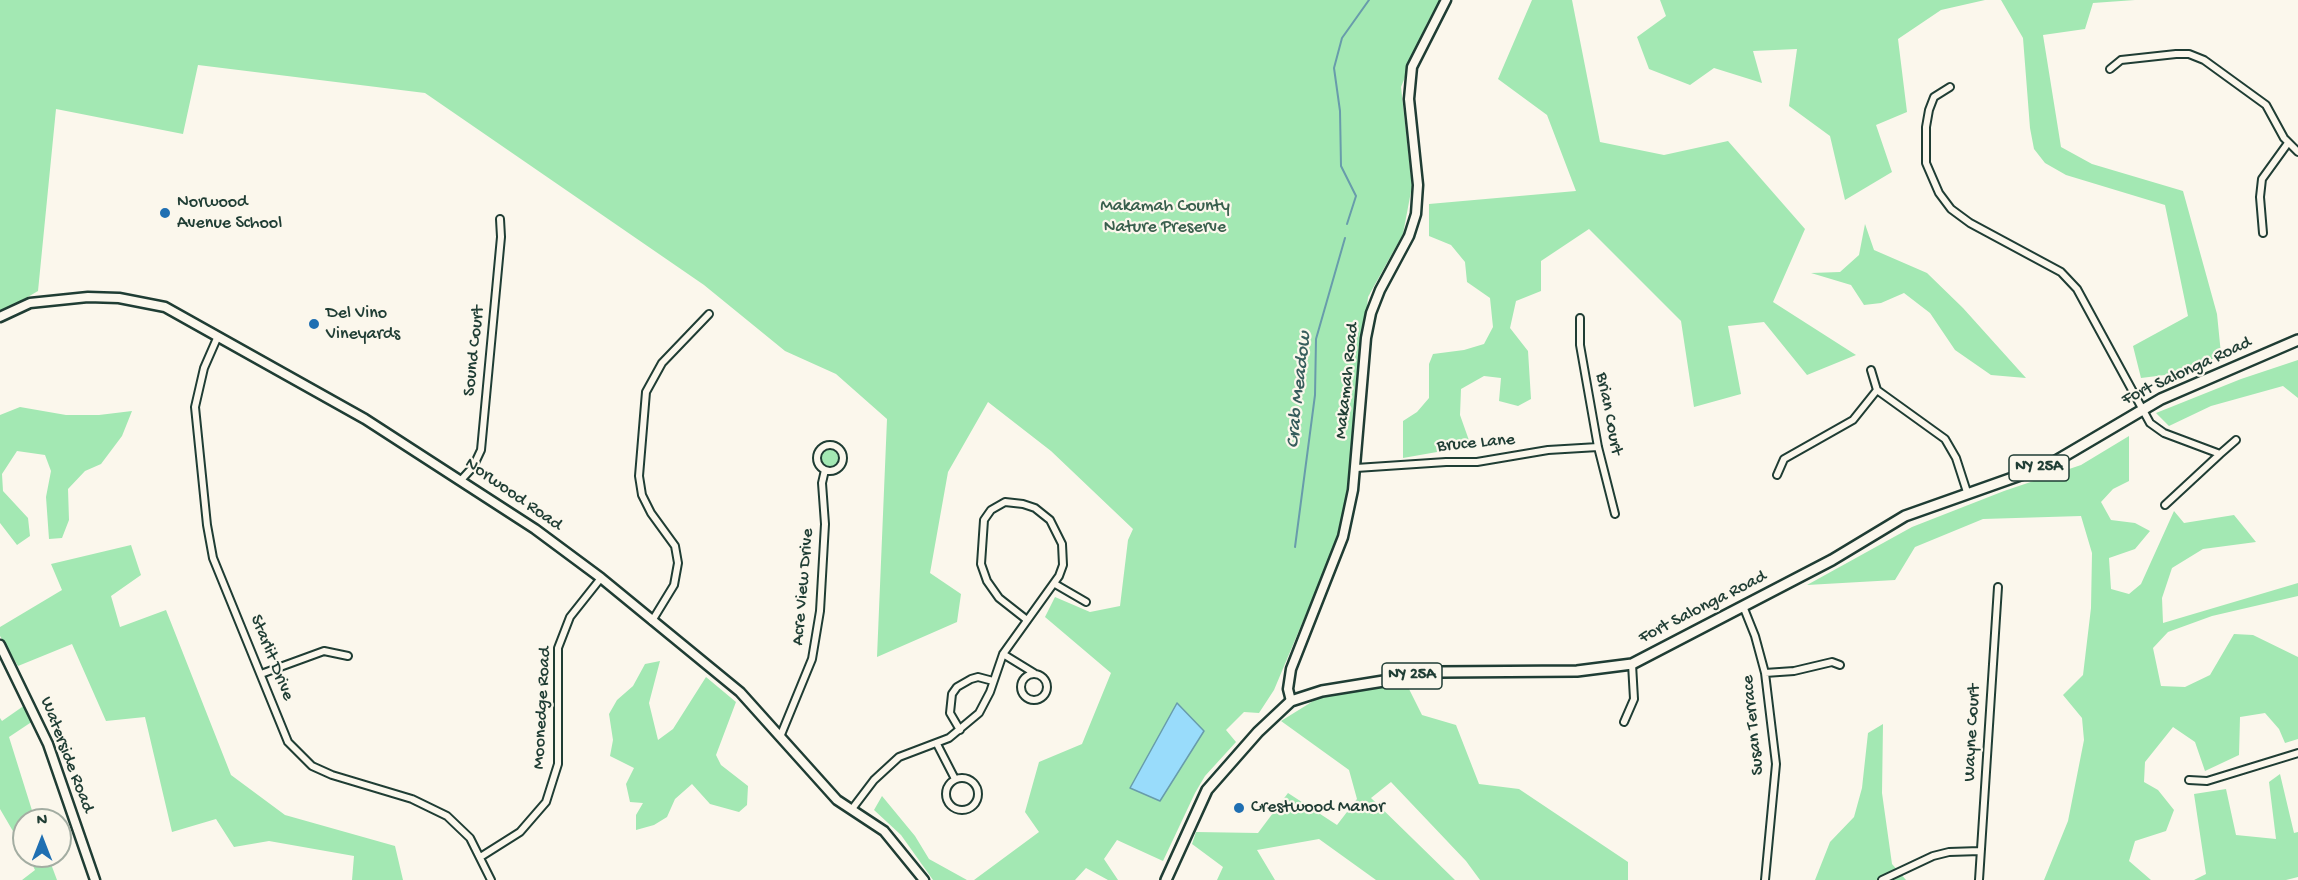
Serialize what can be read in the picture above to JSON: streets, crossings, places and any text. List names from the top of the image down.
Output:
{
  "streets": {
    "main road": ["Fort Salonga Road", "NY 25A"],
    "street": [
      "Sound Court",
      "Makamah Road",
      "Brian Court",
      "Bruce Lane",
      "Norwood Road",
      "Acre View Drive",
      "Starlit Drive",
      "Moonedge Road",
      "Susan Terrace",
      "Wayne Court",
      "Waterside Road"
    ]
  },
  "crossings": [
    ["Sound Court", "Norwood Road"],
    ["Fort Salonga Road", "Makamah Road"],
    ["Fort Salonga Road", "Susan Terrace"],
    ["Makamah Road", "Bruce Lane"],
    ["Brian Court", "Bruce Lane"],
    ["Norwood Road", "Acre View Drive"],
    ["Norwood Road", "Starlit Drive"],
    ["Norwood Road", "Moonedge Road"],
    ["Starlit Drive", "Moonedge Road"]
  ],
  "water": ["Crab Meadow"],
  "parks": ["Makamah County Nature Preserve"],
  "places": ["Norwood Avenue School", "Del Vino Vineyards", "Crestwood Manor"],
  "north": "top"
}
